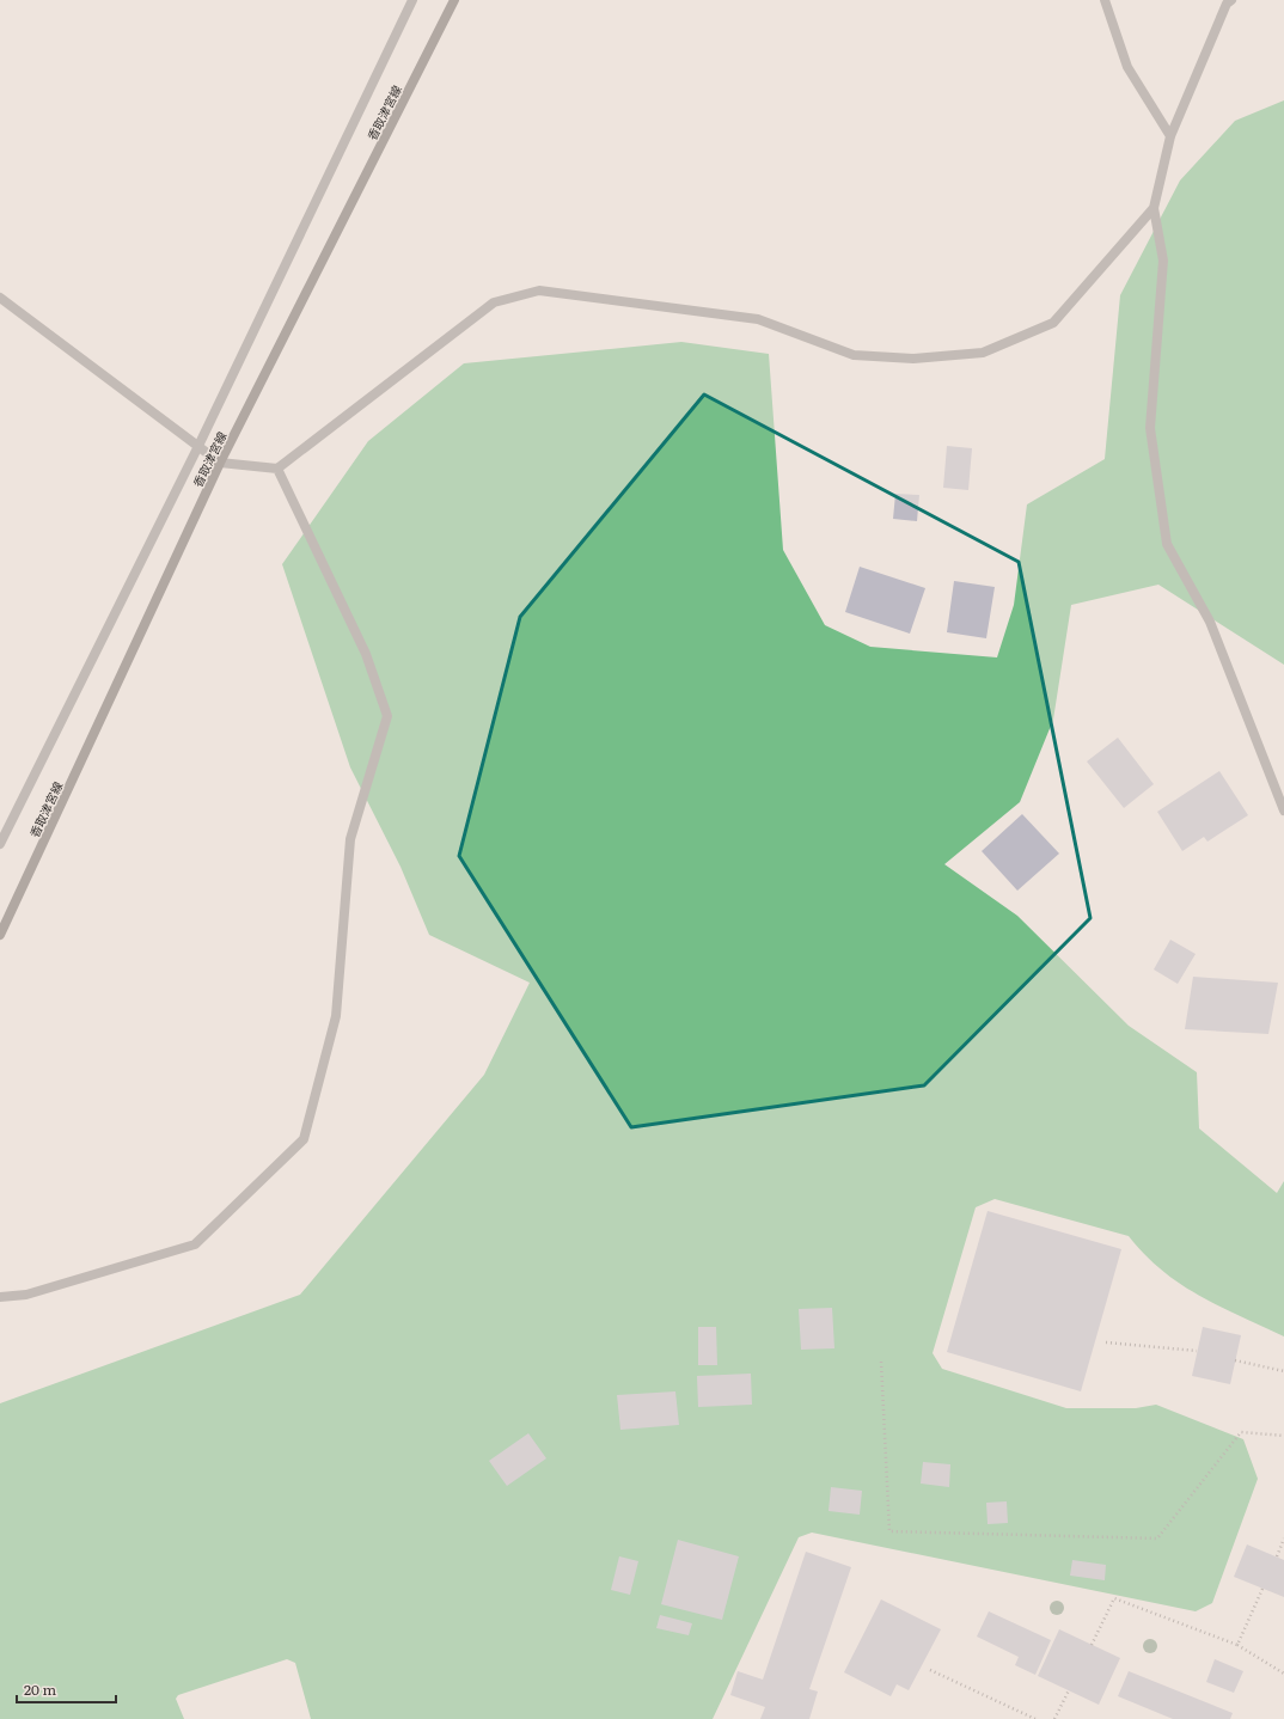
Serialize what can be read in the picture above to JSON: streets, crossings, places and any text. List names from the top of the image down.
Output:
{
  "streets": {
    "main road": ["香取津宮線"]
  },
  "scale_bar": "20 m"
}
